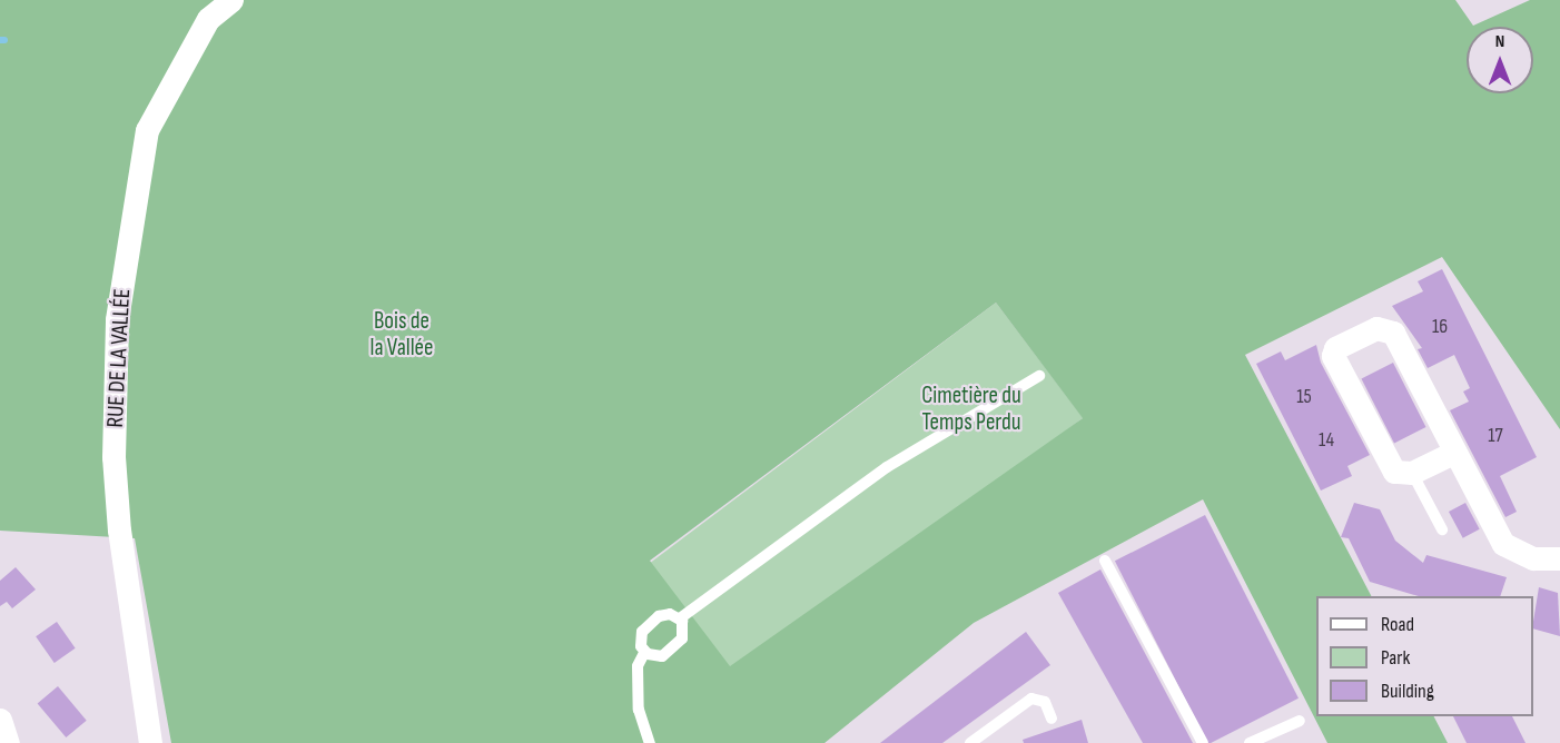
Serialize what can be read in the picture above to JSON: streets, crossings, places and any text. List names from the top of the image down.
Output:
{
  "streets": {
    "street": ["RUE DE LA VALLÉE"]
  },
  "parks": ["Bois de la Vallée", "Cimetière du Temps Perdu"],
  "house_numbers": [
    "16",
    "15",
    "17",
    "14"
  ],
  "legend": ["Road", "Park", "Building"],
  "north": "top"
}
